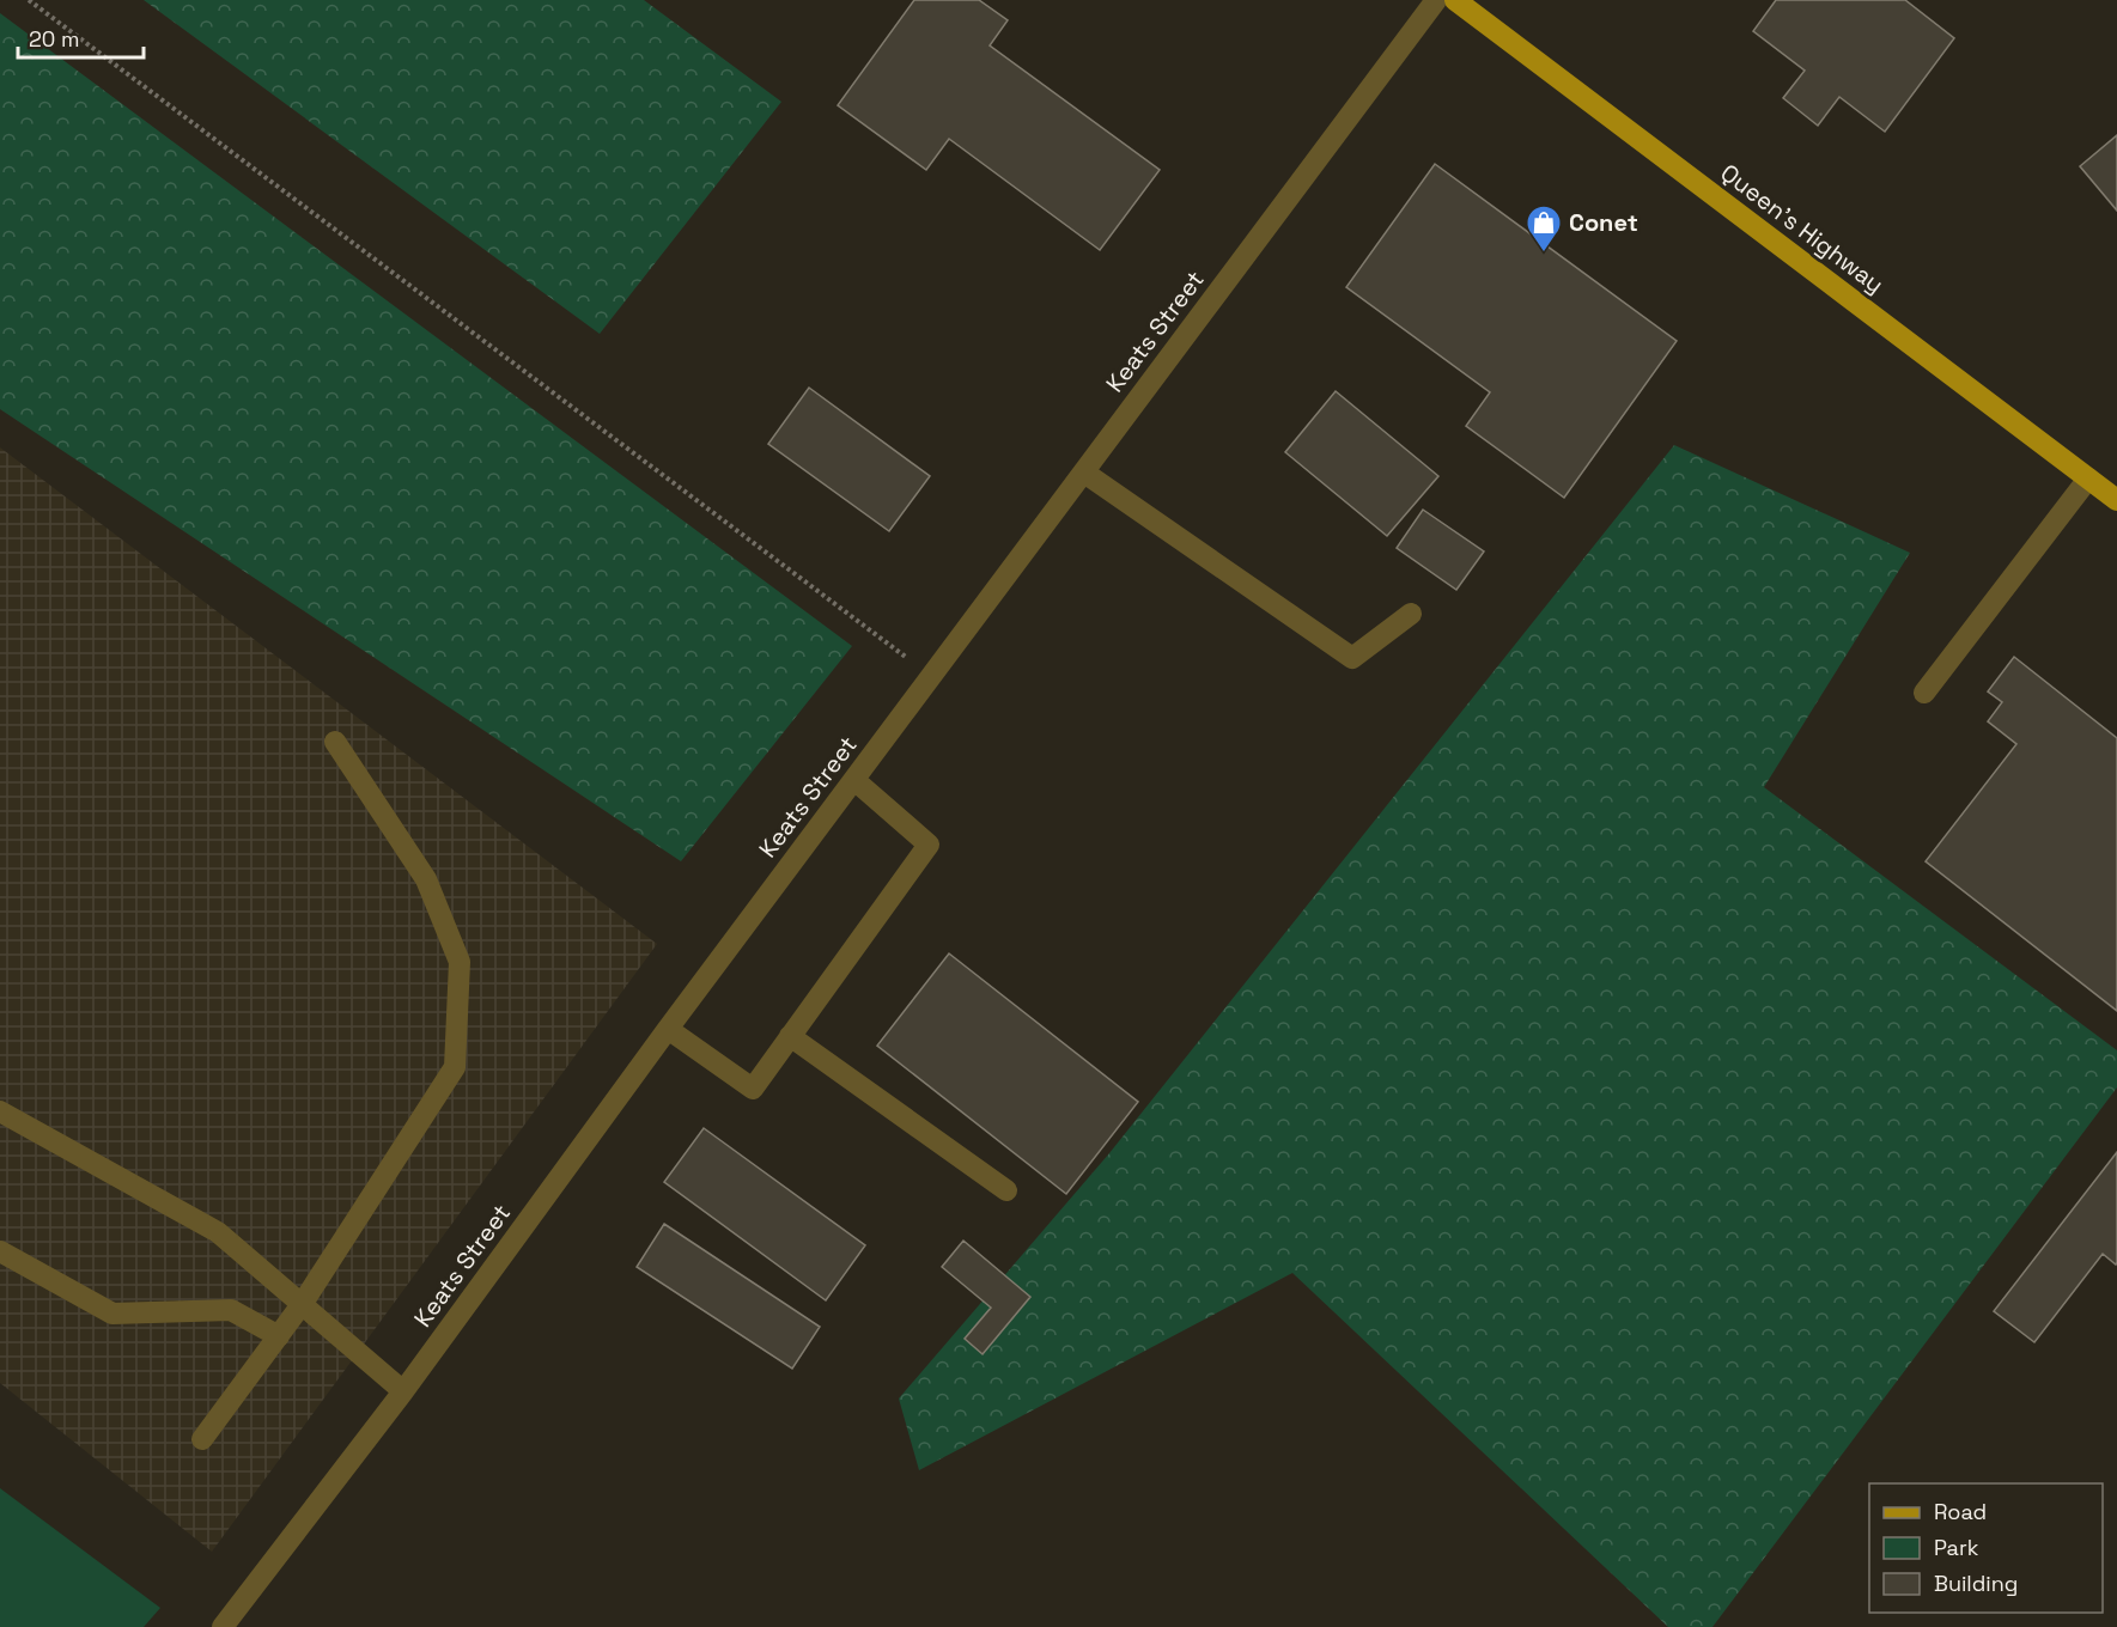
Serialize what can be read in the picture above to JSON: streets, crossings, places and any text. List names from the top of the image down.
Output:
{
  "streets": {
    "main road": ["Queen's Highway"],
    "street": ["Keats Street"]
  },
  "places": {
    "shop": ["Conet"]
  },
  "legend": ["Road", "Park", "Building"],
  "scale_bar": "20 m"
}
